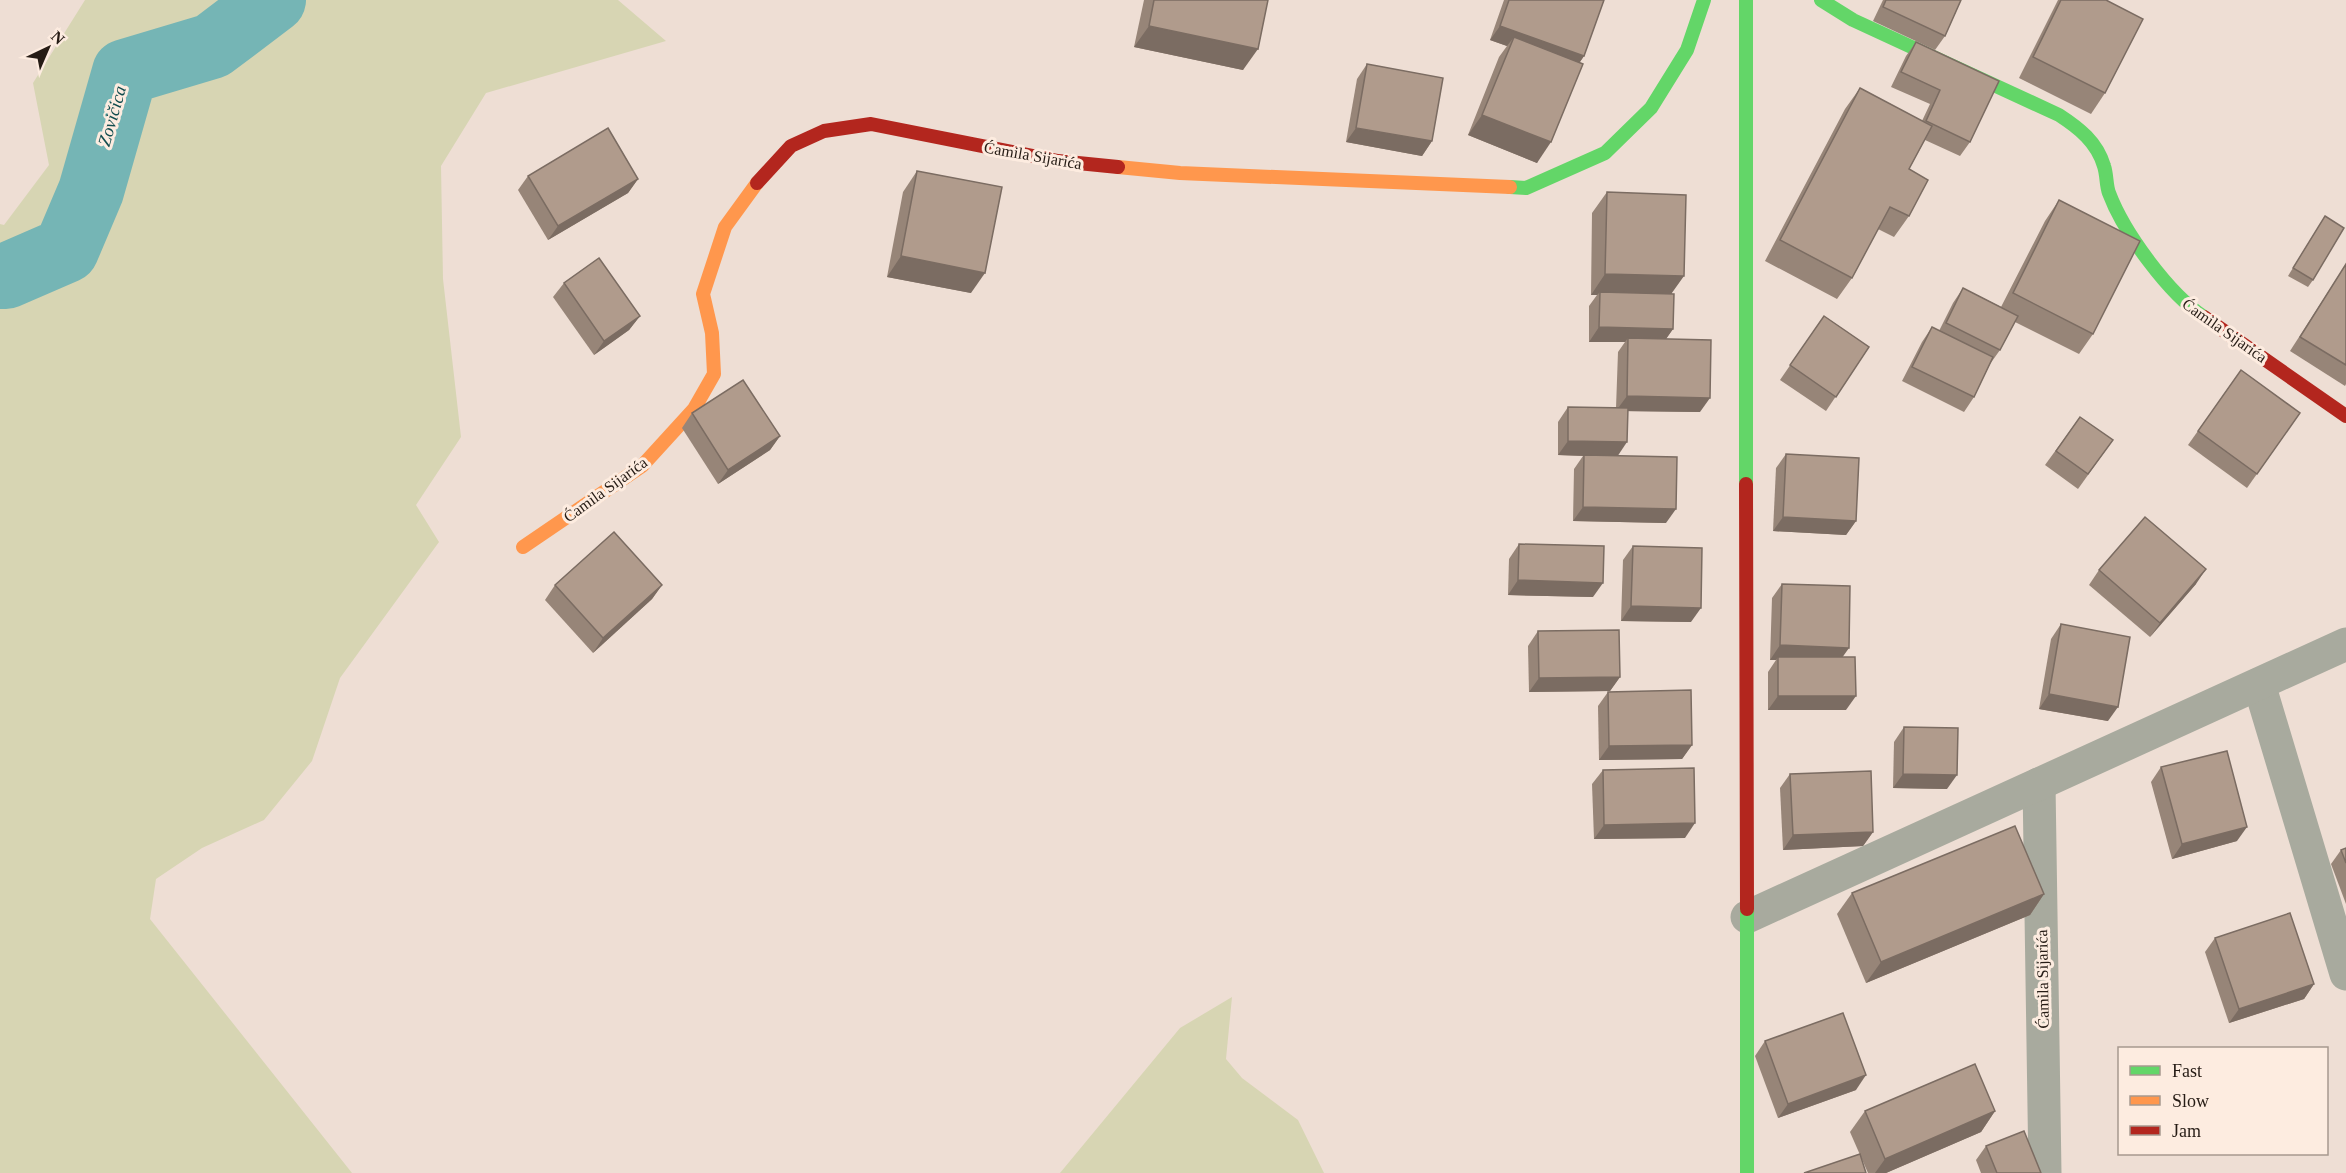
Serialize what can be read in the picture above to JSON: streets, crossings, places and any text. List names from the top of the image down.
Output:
{
  "streets": {
    "street": ["Ćamila Sijarića"]
  },
  "water": ["Zovičica"],
  "legend": ["Fast", "Slow", "Jam"],
  "north": "top right"
}
